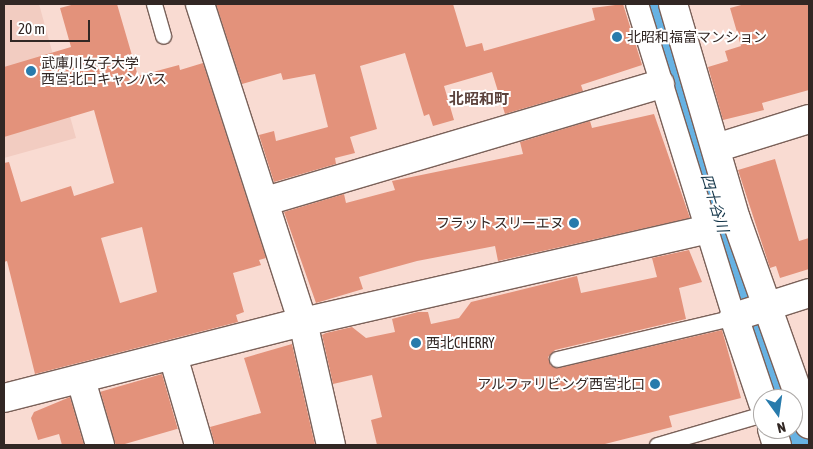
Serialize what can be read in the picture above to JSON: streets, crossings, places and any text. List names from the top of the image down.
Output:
{
  "districts": ["北昭和町"],
  "water": ["四十谷川"],
  "places": [
    "北昭和福富マンション",
    "武庫川女子大学 西宮北口キャンパス",
    "フラット スリーエヌ",
    "西北CHERRY",
    "アルファリビング西宮北口"
  ],
  "scale_bar": "20 m",
  "north": "bottom"
}
